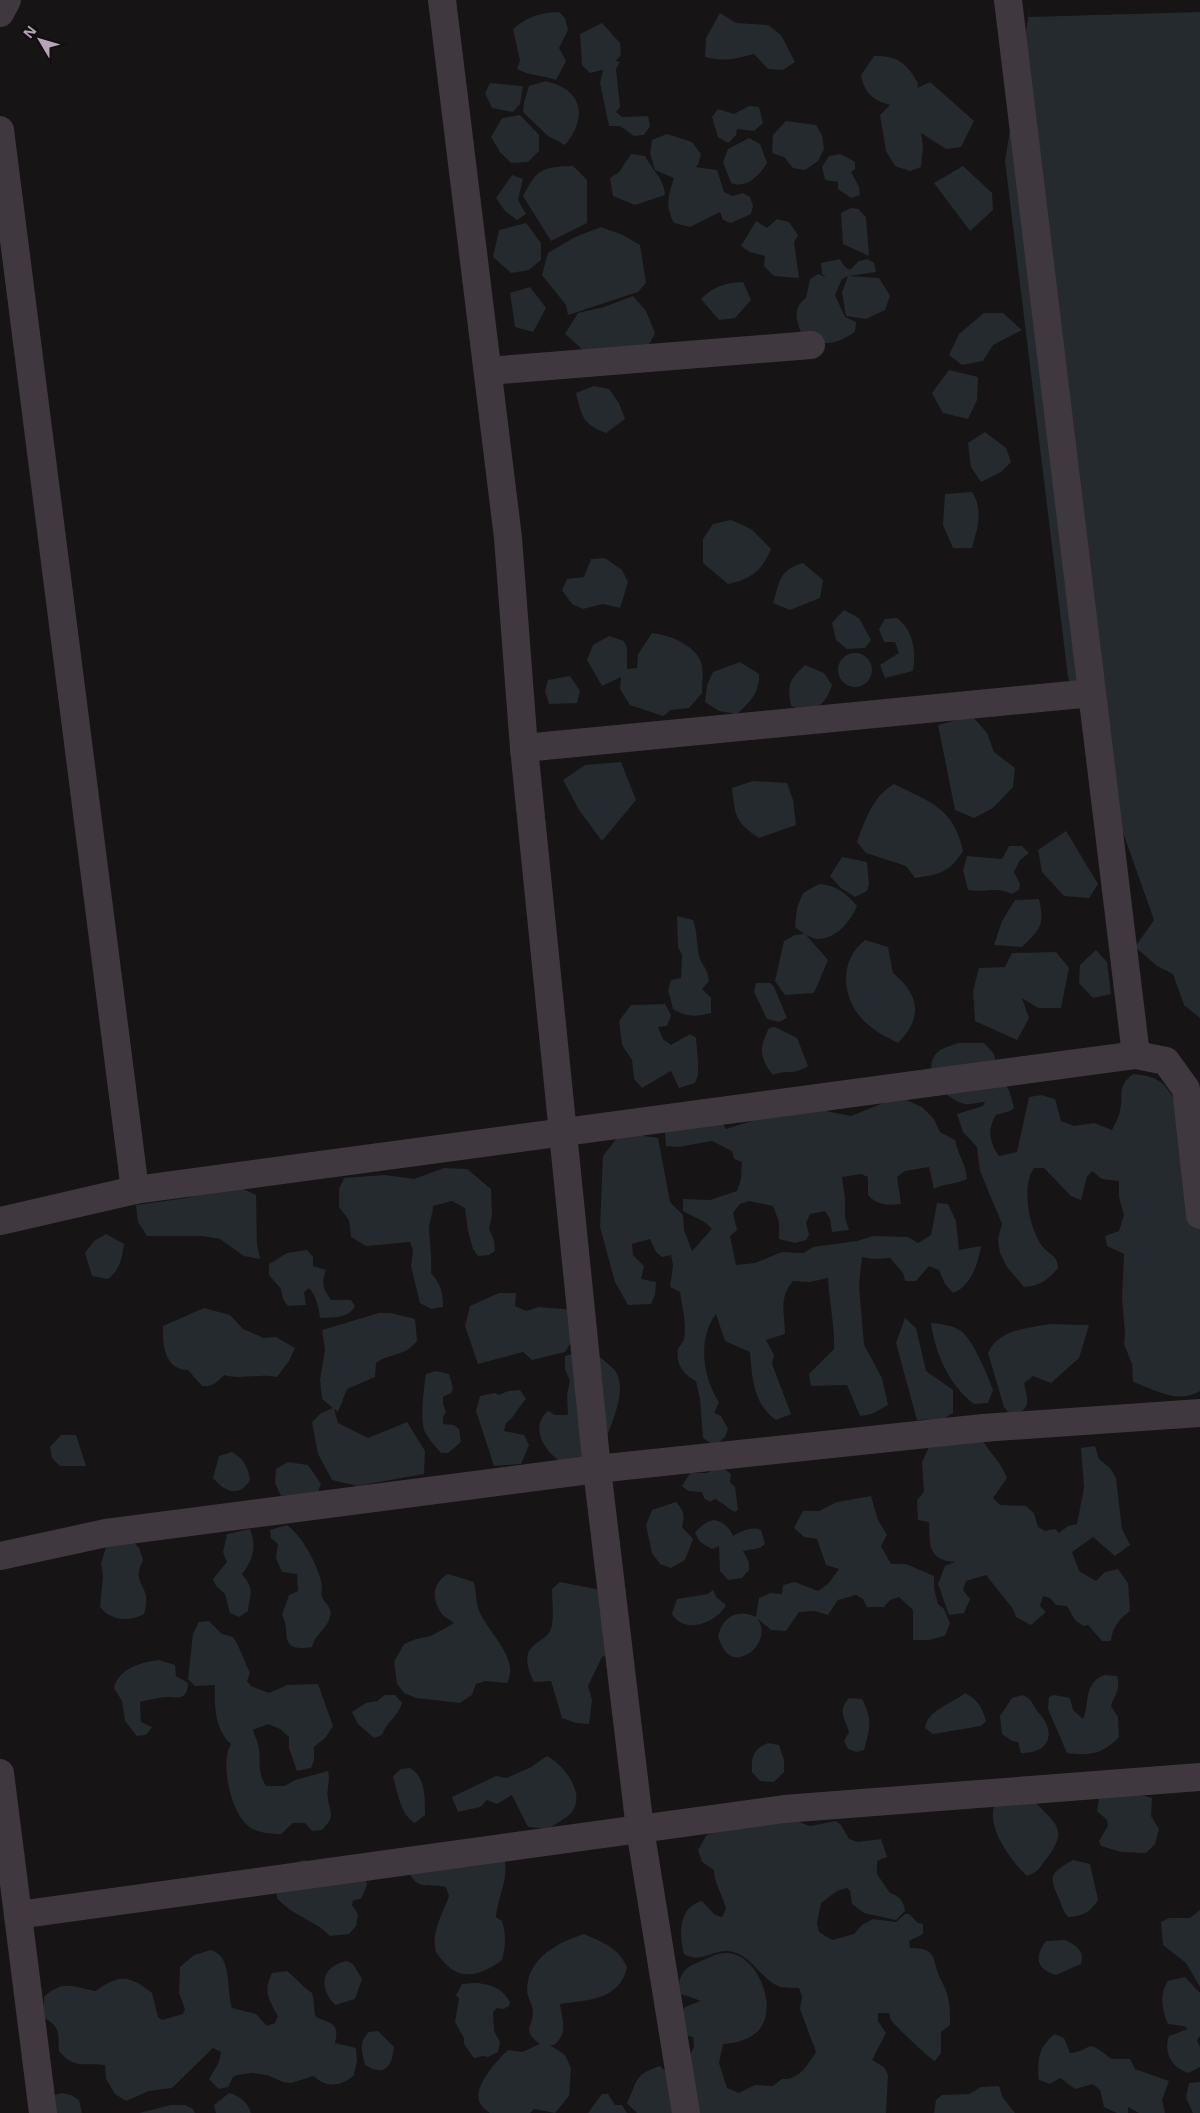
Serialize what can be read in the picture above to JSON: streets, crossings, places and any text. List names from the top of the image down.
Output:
{
  "north": "top left"
}
